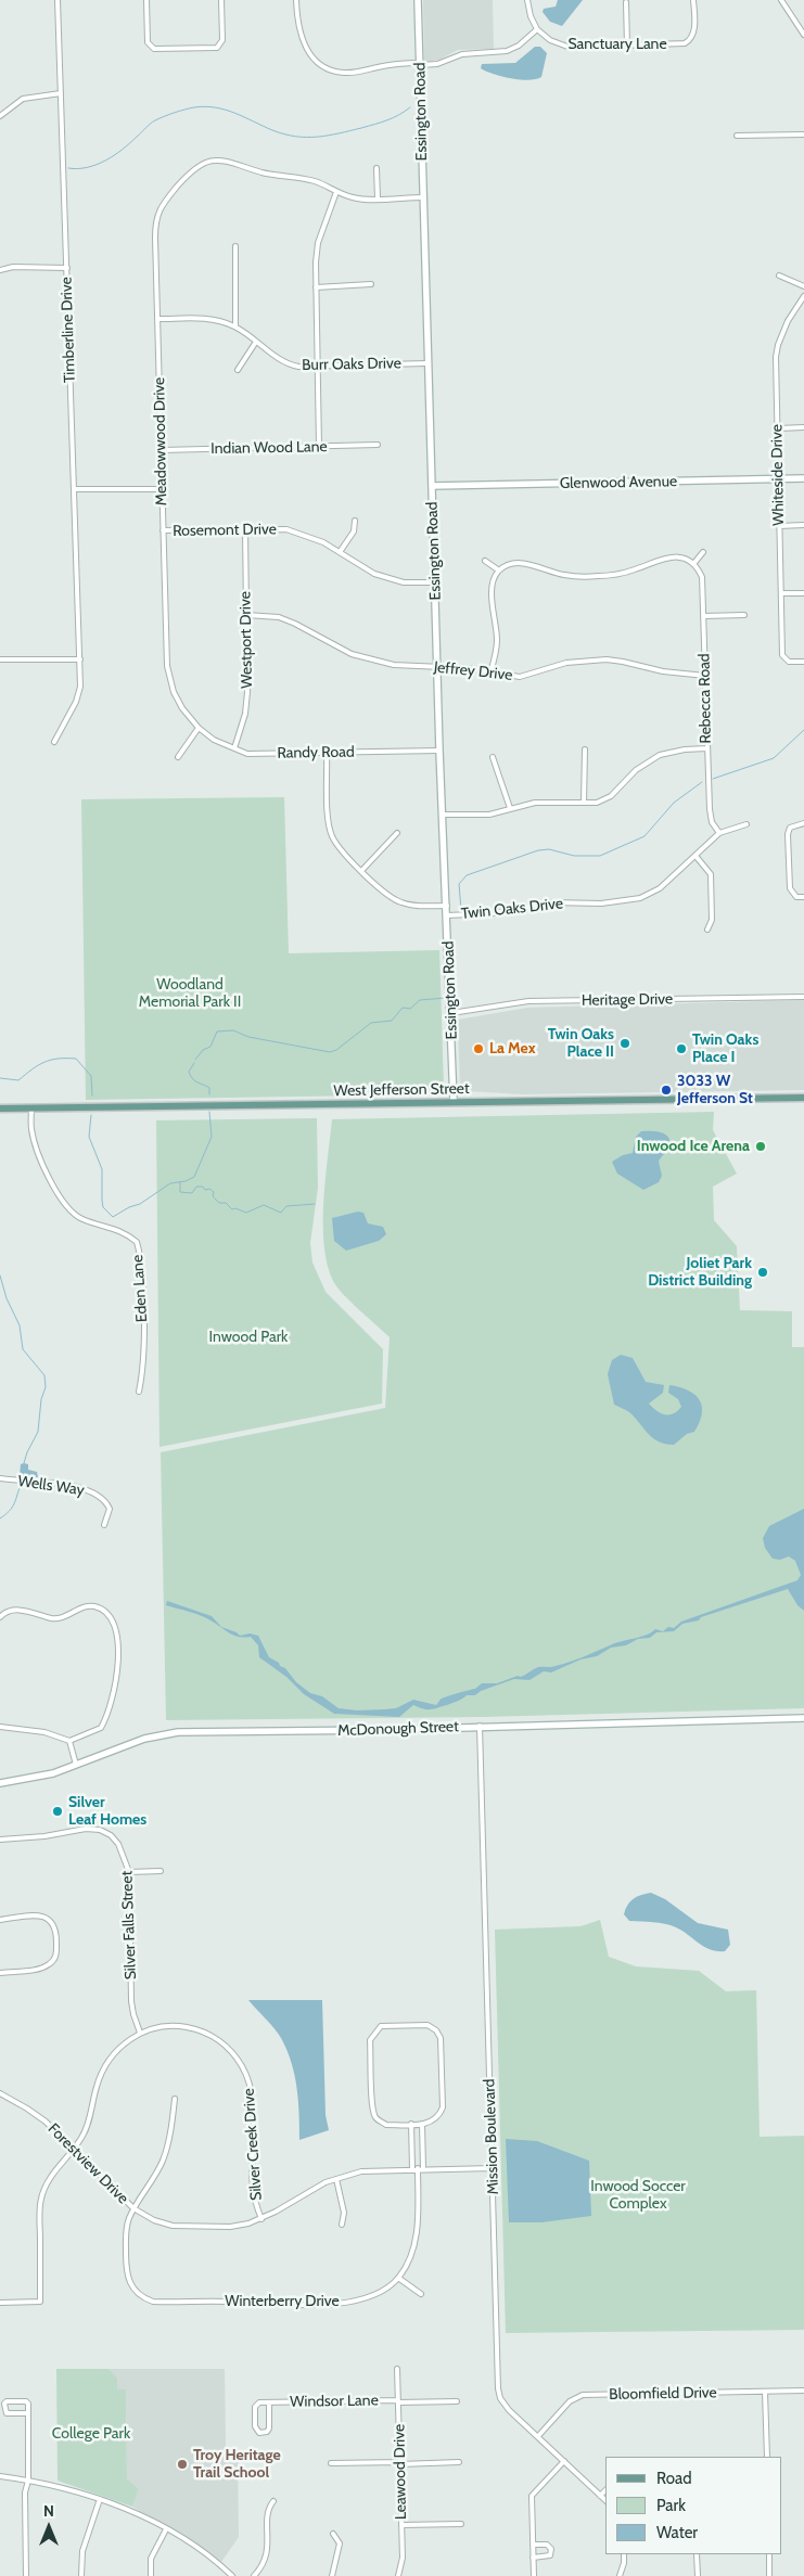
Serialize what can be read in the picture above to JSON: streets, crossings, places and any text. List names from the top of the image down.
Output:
{
  "streets": {
    "main road": ["West Jefferson Street"],
    "street": [
      "Sanctuary Lane",
      "Essington Road",
      "Timberline Drive",
      "Burr Oaks Drive",
      "Meadowwood Drive",
      "Indian Wood Lane",
      "Whiteside Drive",
      "Glenwood Avenue",
      "Rosemont Drive",
      "Westport Drive",
      "Jeffrey Drive",
      "Rebecca Road",
      "Randy Road",
      "Twin Oaks Drive",
      "Heritage Drive",
      "Eden Lane",
      "Wells Way",
      "McDonough Street",
      "Silver Falls Street",
      "Mission Boulevard",
      "Silver Creek Drive",
      "Forestview Drive",
      "Winterberry Drive",
      "Bloomfield Drive",
      "Windsor Lane",
      "Leawood Drive"
    ]
  },
  "crossings": [
    ["Essington Road", "Burr Oaks Drive"],
    ["Essington Road", "Glenwood Avenue"],
    ["Essington Road", "Rosemont Drive"],
    ["Essington Road", "Jeffrey Drive"],
    ["Essington Road", "Randy Road"],
    ["Essington Road", "Twin Oaks Drive"],
    ["Essington Road", "Heritage Drive"],
    ["Essington Road", "West Jefferson Street"],
    ["Burr Oaks Drive", "Meadowwood Drive"],
    ["Meadowwood Drive", "Indian Wood Lane"],
    ["Meadowwood Drive", "Rosemont Drive"],
    ["Meadowwood Drive", "Randy Road"],
    ["Whiteside Drive", "Glenwood Avenue"],
    ["Rosemont Drive", "Westport Drive"],
    ["Westport Drive", "Jeffrey Drive"],
    ["Westport Drive", "Randy Road"],
    ["Jeffrey Drive", "Rebecca Road"],
    ["Rebecca Road", "Twin Oaks Drive"],
    ["Randy Road", "Twin Oaks Drive"],
    ["West Jefferson Street", "Eden Lane"],
    ["McDonough Street", "Mission Boulevard"],
    ["Silver Falls Street", "Silver Creek Drive"],
    ["Mission Boulevard", "Forestview Drive"],
    ["Mission Boulevard", "Bloomfield Drive"],
    ["Silver Creek Drive", "Forestview Drive"],
    ["Forestview Drive", "Winterberry Drive"],
    ["Windsor Lane", "Leawood Drive"]
  ],
  "parks": [
    "Woodland Memorial Park II",
    "Inwood Park",
    "Inwood Soccer Complex",
    "College Park"
  ],
  "places": [
    "Twin Oaks Place II",
    "La Mex",
    "Twin Oaks Place I",
    "3033 W Jefferson St",
    "Inwood Ice Arena",
    "Joliet Park District Building",
    "Silver Leaf Homes",
    "Troy Heritage Trail School"
  ],
  "legend": ["Road", "Park", "Water"],
  "north": "top"
}
